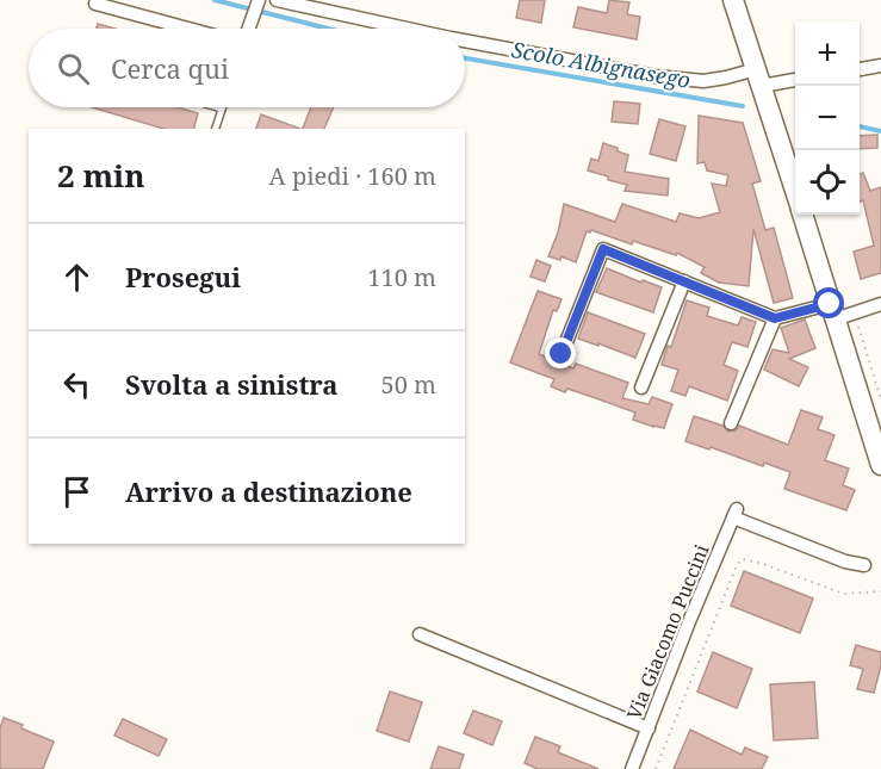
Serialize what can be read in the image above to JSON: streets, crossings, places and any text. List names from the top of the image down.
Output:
{
  "streets": {
    "street": ["Via Giacomo Puccini"]
  },
  "water": ["Scolo Albignasego"],
  "page": {
    "map_buttons": ["+", "−"],
    "search": "Cerca qui",
    "heading": ["2 min", "A piedi · 160 m"],
    "list": [
      ["Prosegui", "110 m"],
      ["Svolta a sinistra", "50 m"],
      "Arrivo a destinazione"
    ]
  }
}
